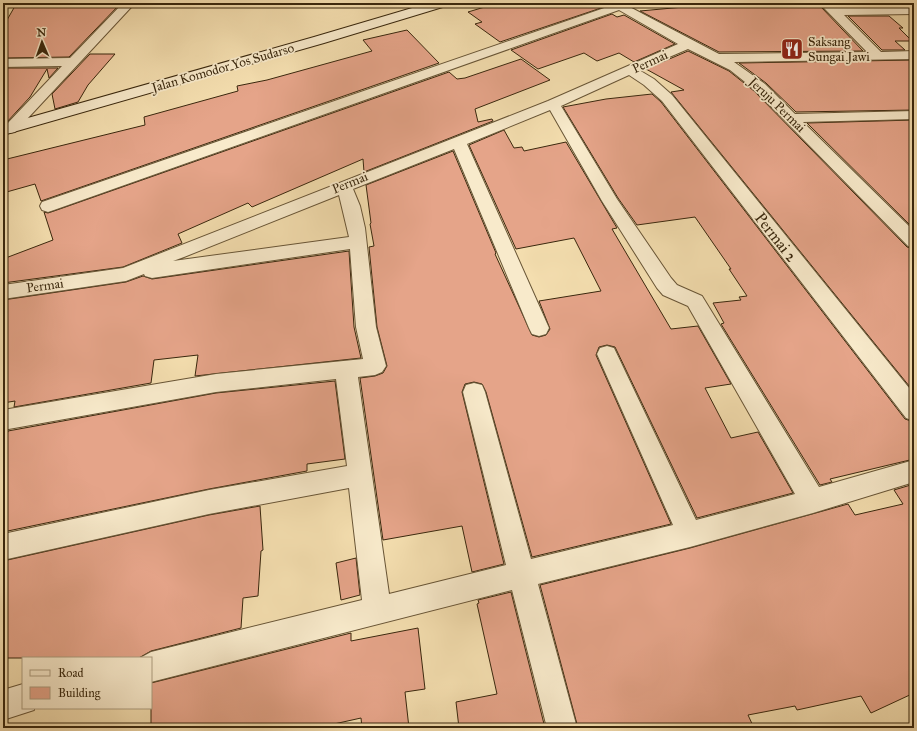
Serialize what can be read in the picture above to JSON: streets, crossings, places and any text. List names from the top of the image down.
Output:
{
  "streets": {
    "street": [
      "Permai",
      "Jalan Komodor Yos Sudarso",
      "Jeruju Permai",
      "Permai 2"
    ]
  },
  "crossings": [
    ["Permai", "Jeruju Permai"],
    ["Permai", "Permai 2"]
  ],
  "places": {
    "restaurant": ["Saksang Sungai Jawi"]
  },
  "legend": ["Road", "Building"],
  "north": "top"
}
